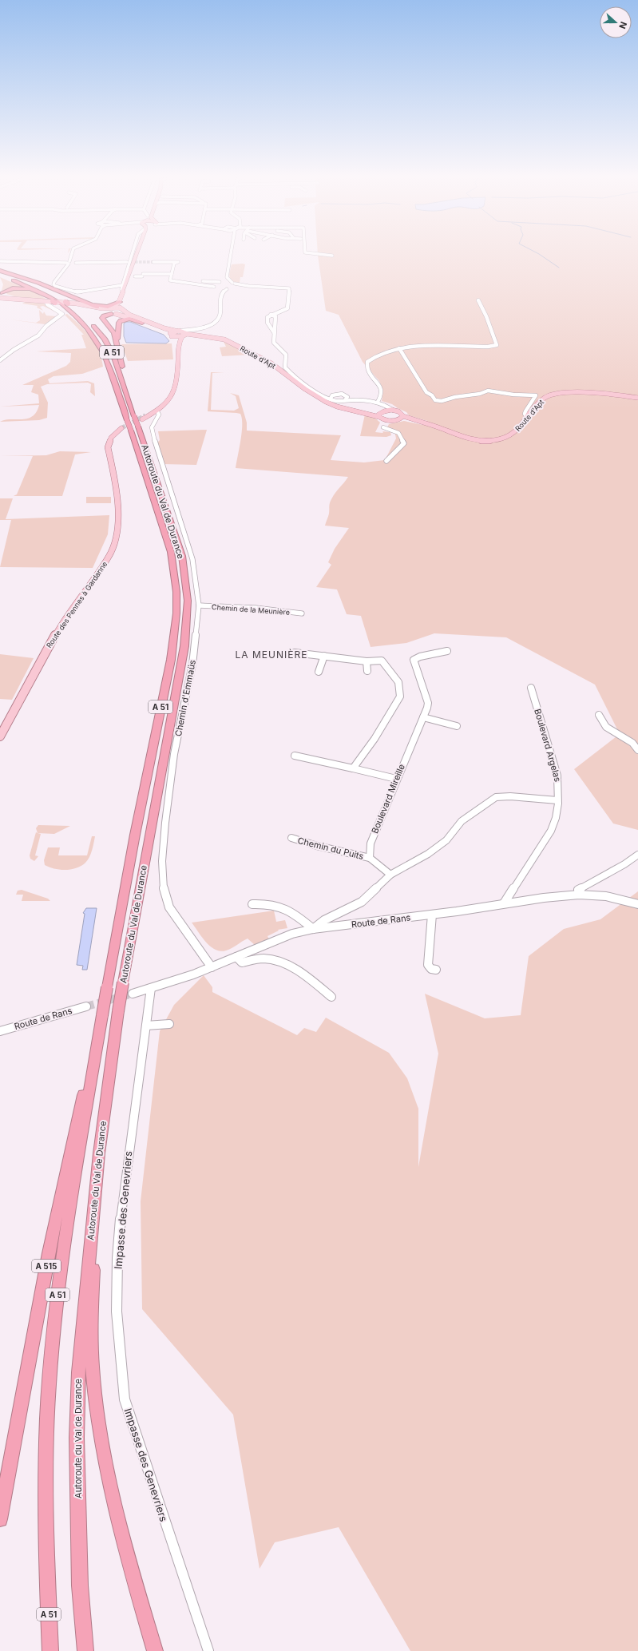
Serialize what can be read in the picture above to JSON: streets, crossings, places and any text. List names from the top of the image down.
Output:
{
  "streets": {
    "highway": ["A 51", "Autoroute du Val de Durance", "A 515"],
    "main road": ["Route d'Apt", "Route des Pennes à Gardanne"],
    "street": [
      "Chemin de la Meunière",
      "Chemin d'Emmaüs",
      "Boulevard Argelas",
      "Boulevard Mireille",
      "Chemin du Puits",
      "Route de Rans",
      "Impasse des Genevriers"
    ]
  },
  "crossings": [
    ["Autoroute du Val de Durance", "Route des Pennes à Gardanne"],
    ["Autoroute du Val de Durance", "A 515"],
    ["Chemin de la Meunière", "Chemin d'Emmaüs"],
    ["Chemin d'Emmaüs", "Route de Rans"],
    ["Boulevard Argelas", "Route de Rans"],
    ["Boulevard Mireille", "Chemin du Puits"],
    ["Route de Rans", "Impasse des Genevriers"]
  ],
  "districts": ["LA MEUNIÈRE"],
  "north": "right"
}
